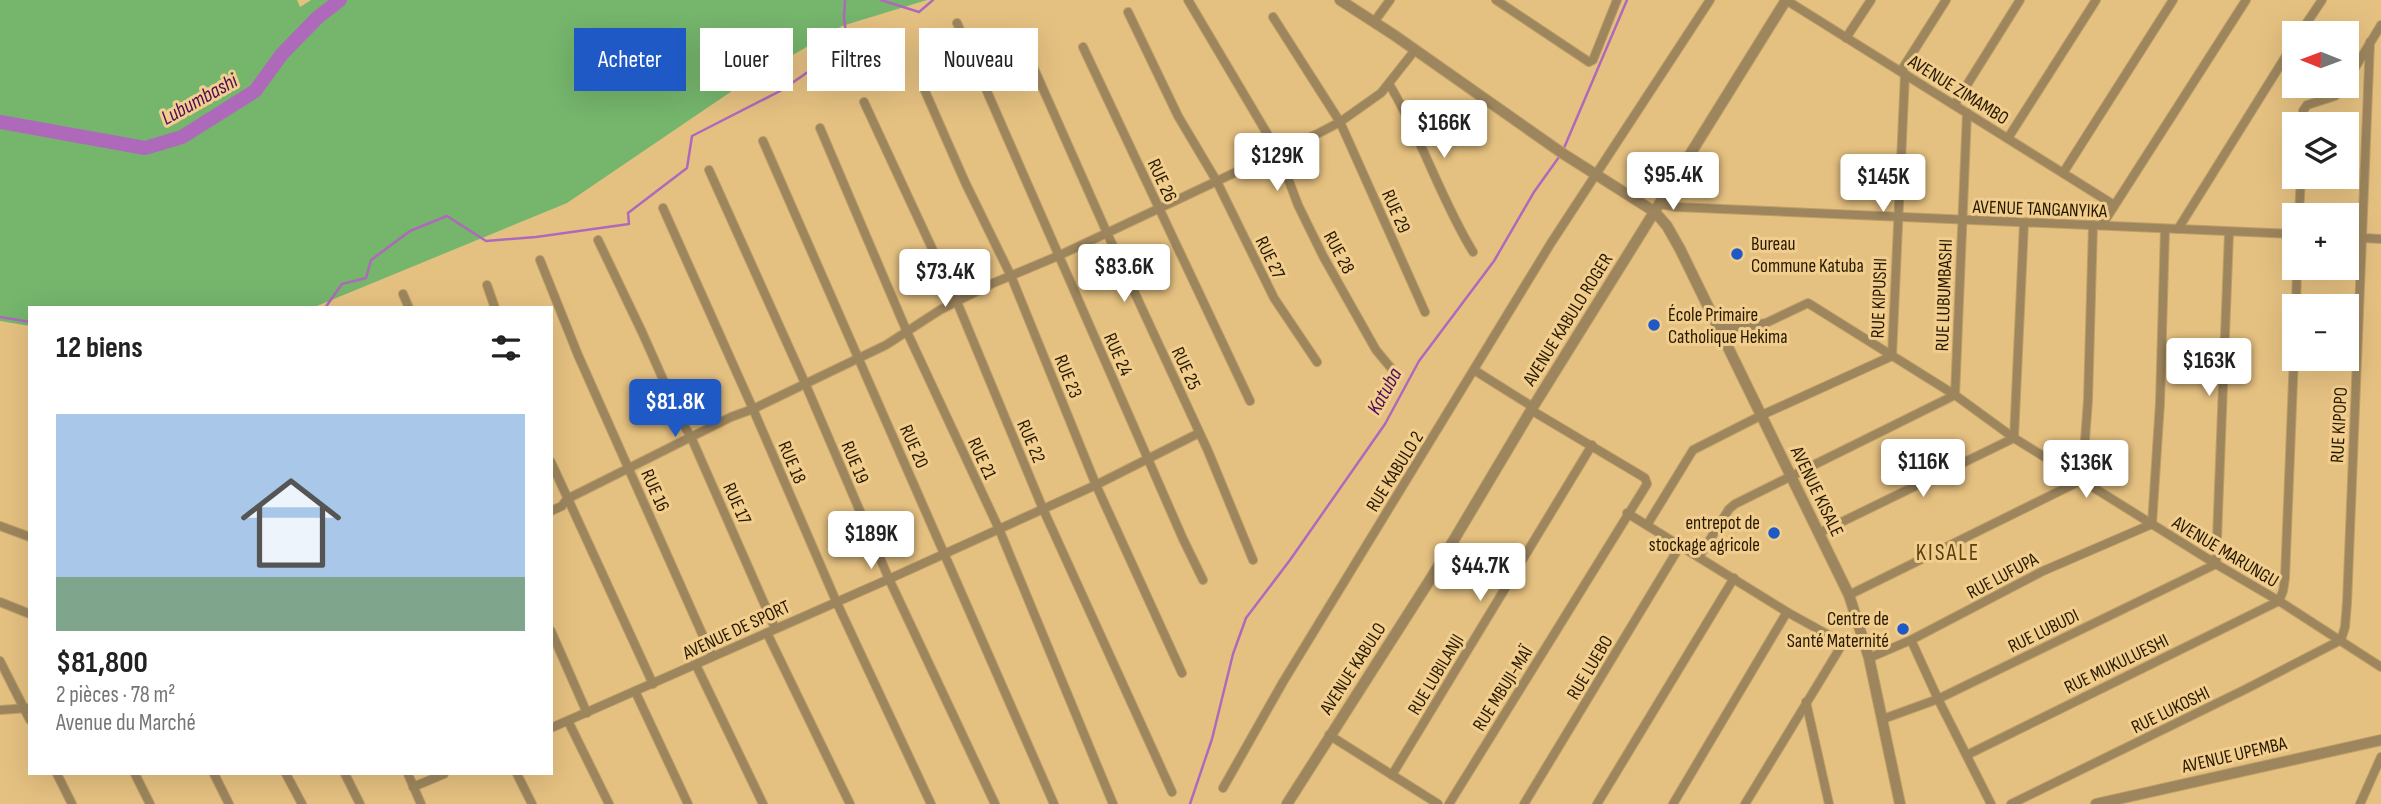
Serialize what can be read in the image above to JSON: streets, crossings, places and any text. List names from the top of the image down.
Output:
{
  "streets": {
    "street": [
      "AVENUE ZIMAMBO",
      "RUE 26",
      "AVENUE TANGANYIKA",
      "RUE 29",
      "RUE 28",
      "RUE 27",
      "RUE LUBUMBASHI",
      "RUE KIPUSHI",
      "AVENUE KABULO ROGER",
      "RUE 24",
      "RUE 25",
      "RUE 23",
      "RUE KIPOPO",
      "RUE 22",
      "RUE 20",
      "RUE 21",
      "RUE 18",
      "RUE 19",
      "RUE KABULO 2",
      "RUE 16",
      "AVENUE KISALE",
      "RUE 17",
      "AVENUE MARUNGU",
      "RUE LUFUPA",
      "AVENUE DE SPORT",
      "RUE LUBUDI",
      "RUE MUKULUESHI",
      "RUE LUEBO",
      "AVENUE KABULO",
      "RUE LUBILANJI",
      "RUE MBUJI-MAÏ",
      "RUE LUKOSHI",
      "AVENUE UPEMBA"
    ]
  },
  "crossings": [
    ["AVENUE ZIMAMBO", "RUE LUBUMBASHI"],
    ["AVENUE ZIMAMBO", "RUE KIPUSHI"],
    ["AVENUE ZIMAMBO", "AVENUE KABULO ROGER"],
    ["AVENUE TANGANYIKA", "RUE LUBUMBASHI"],
    ["AVENUE TANGANYIKA", "RUE KIPUSHI"],
    ["AVENUE TANGANYIKA", "AVENUE KABULO ROGER"],
    ["AVENUE TANGANYIKA", "AVENUE KISALE"],
    ["RUE LUBUMBASHI", "AVENUE MARUNGU"],
    ["RUE KIPUSHI", "AVENUE MARUNGU"],
    ["AVENUE KABULO ROGER", "AVENUE KISALE"],
    ["AVENUE KABULO ROGER", "AVENUE KABULO"],
    ["RUE 24", "AVENUE DE SPORT"],
    ["RUE 25", "AVENUE DE SPORT"],
    ["RUE 23", "AVENUE DE SPORT"],
    ["RUE KIPOPO", "AVENUE MARUNGU"],
    ["RUE KIPOPO", "RUE LUKOSHI"],
    ["RUE 22", "AVENUE DE SPORT"],
    ["RUE 20", "AVENUE DE SPORT"],
    ["RUE 21", "AVENUE DE SPORT"],
    ["RUE 18", "AVENUE DE SPORT"],
    ["RUE 19", "AVENUE DE SPORT"],
    ["RUE 16", "AVENUE DE SPORT"],
    ["AVENUE KISALE", "AVENUE MARUNGU"],
    ["AVENUE KISALE", "RUE LUFUPA"],
    ["AVENUE KISALE", "RUE LUBUDI"],
    ["RUE 17", "AVENUE DE SPORT"],
    ["AVENUE MARUNGU", "RUE LUFUPA"],
    ["AVENUE MARUNGU", "RUE LUBUDI"],
    ["AVENUE MARUNGU", "RUE MUKULUESHI"],
    ["AVENUE MARUNGU", "RUE LUKOSHI"],
    ["RUE LUBILANJI", "RUE MBUJI-MAÏ"]
  ],
  "districts": ["KISALE"],
  "water": ["Lubumbashi", "Katuba"],
  "places": [
    "Bureau Commune Katuba",
    "École Primaire Catholique Hekima",
    "entrepot de stockage agricole",
    "Centre de Santé Maternité"
  ],
  "north": "left",
  "page": {
    "map_buttons": ["+", "−"],
    "chip": [
      "Acheter",
      "Louer",
      "Filtres",
      "Nouveau"
    ],
    "price": [
      "$166K",
      "$129K",
      "$95.4K",
      "$145K",
      "$83.6K",
      "$73.4K",
      "$163K",
      "$81.8K",
      "$116K",
      "$136K",
      "$189K",
      "$44.7K"
    ],
    "heading": "12 biens",
    "list": [
      {
        "name": "$81,800",
        "note": "2 pièces · 78 m² · Avenue du Marché"
      }
    ]
  }
}
